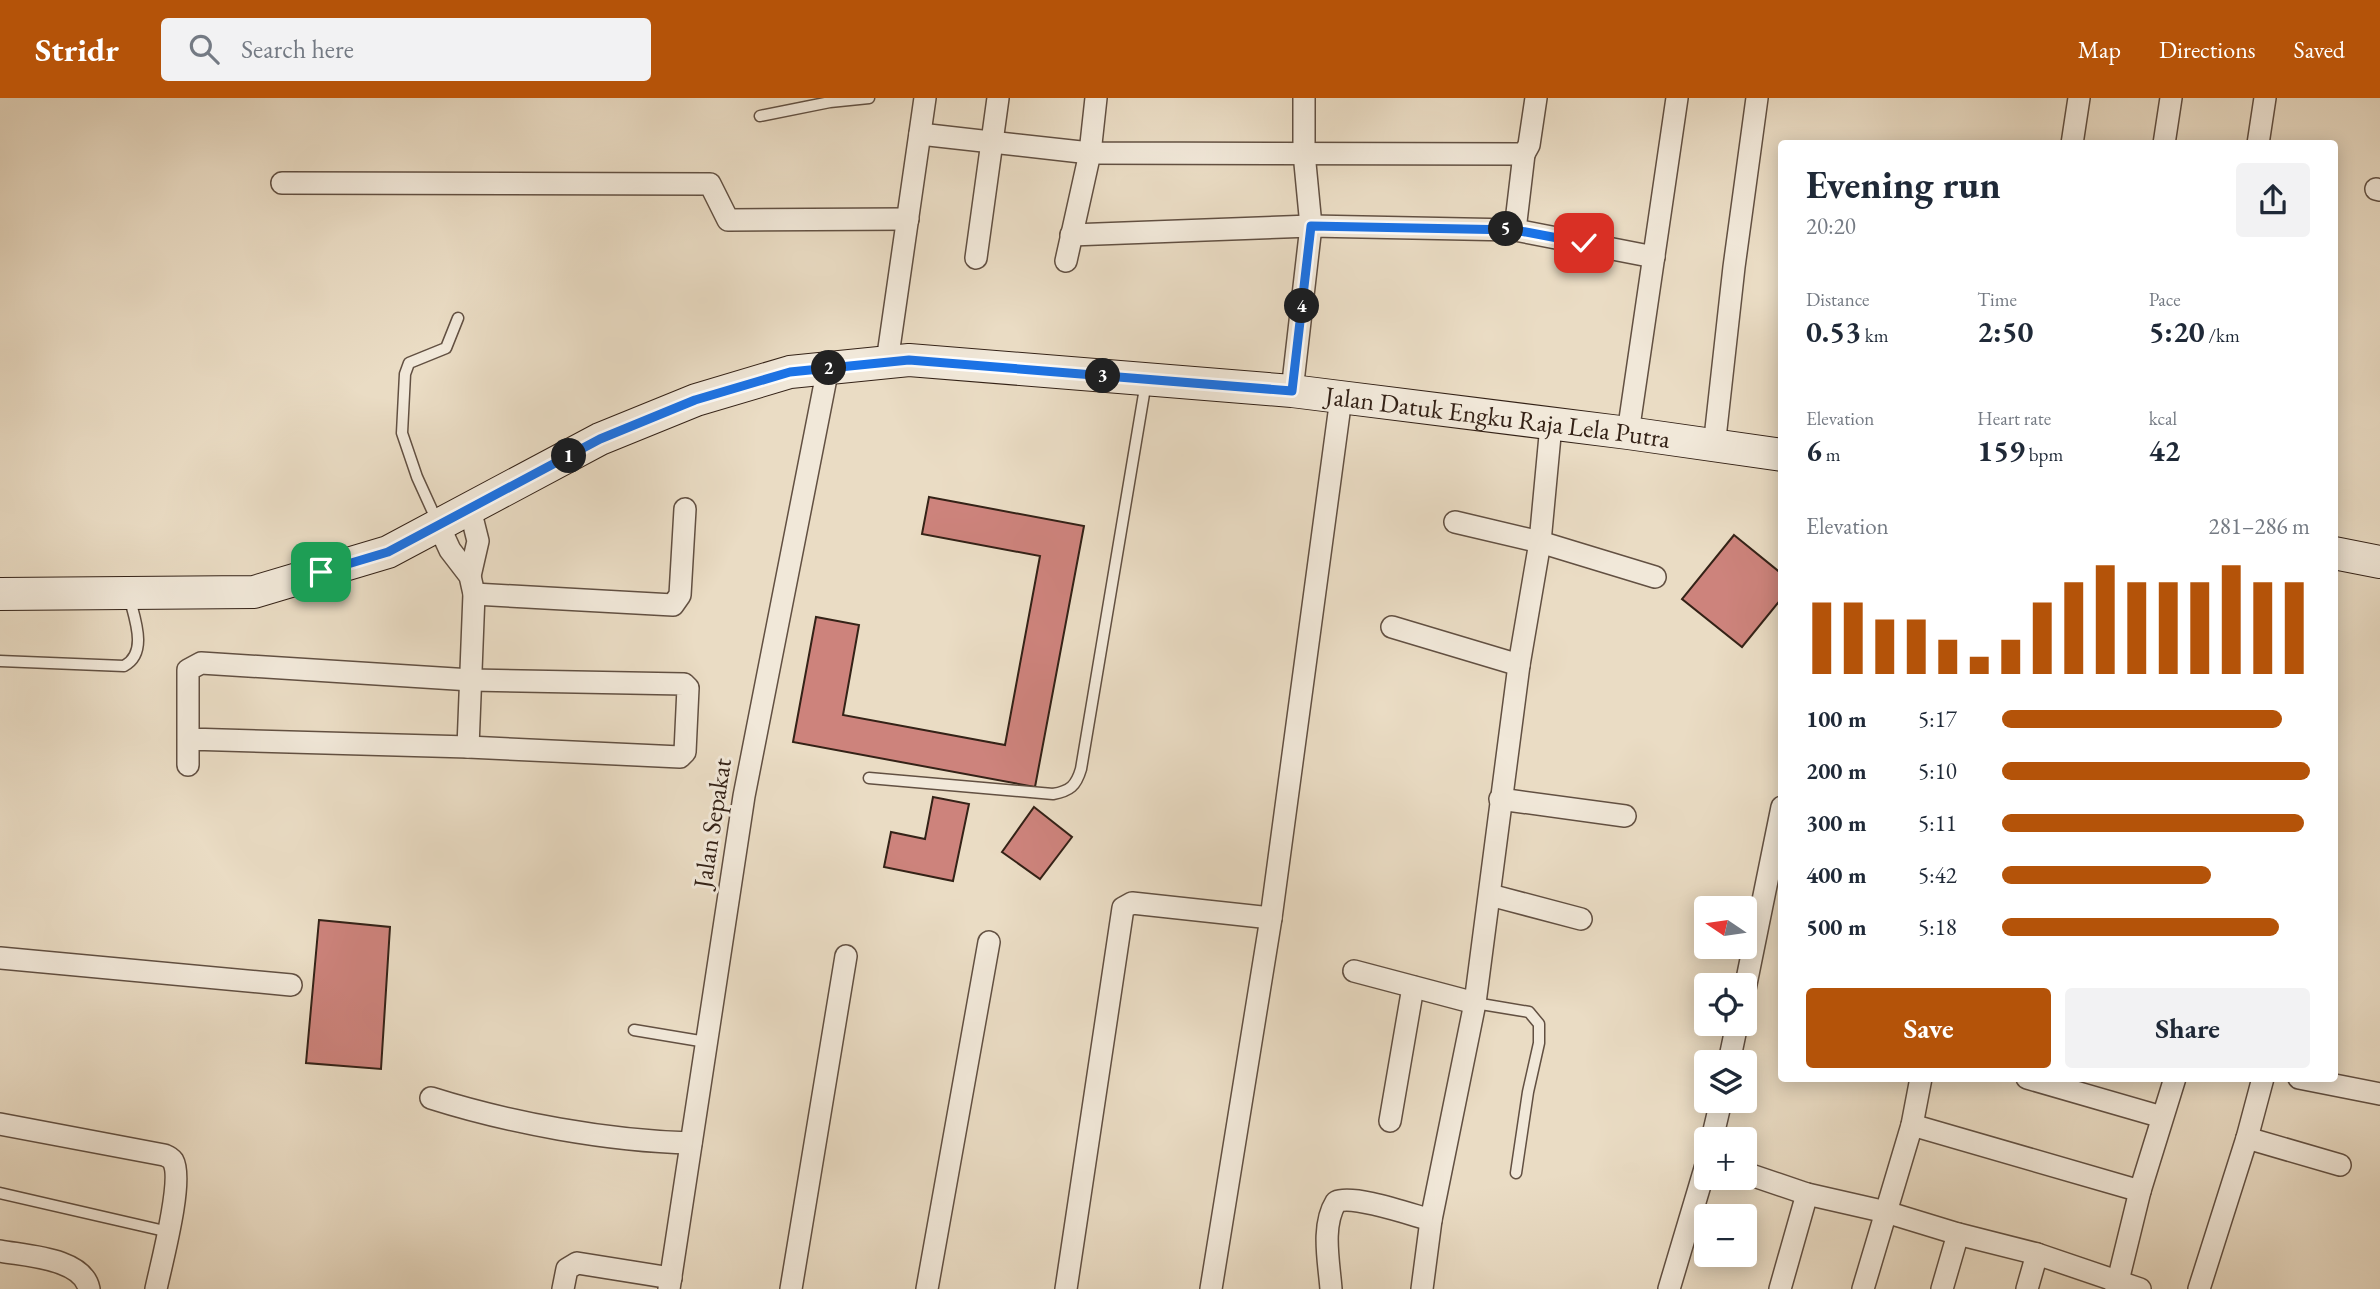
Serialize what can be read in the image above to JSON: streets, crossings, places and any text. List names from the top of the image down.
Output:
{
  "streets": {
    "street": ["Jalan Datuk Engku Raja Lela Putra", "Jalan Sepakat"]
  },
  "crossings": [
    ["Jalan Datuk Engku Raja Lela Putra", "Jalan Sepakat"]
  ],
  "north": "left",
  "page": {
    "header": "Stridr",
    "search": "Search here",
    "nav": ["Map", "Directions", "Saved"],
    "heading": ["Evening run", "20:20"],
    "pins": [
      "5",
      "4",
      "2",
      "3",
      "1"
    ],
    "stats": [
      ["Distance", "0.53 km"],
      ["Time", "2:50"],
      ["Pace", "5:20 /km"],
      ["Elevation", "6 m"],
      ["Heart rate", "159 bpm"],
      ["kcal", "42"]
    ],
    "chart": ["Elevation", "281–286 m"],
    "list": [
      {
        "name": "100 m",
        "note": "5:17"
      },
      {
        "name": "200 m",
        "note": "5:10"
      },
      {
        "name": "300 m",
        "note": "5:11"
      },
      {
        "name": "400 m",
        "note": "5:42"
      },
      {
        "name": "500 m",
        "note": "5:18"
      }
    ],
    "map_buttons": ["+", "−"],
    "buttons": ["Save", "Share"]
  }
}
